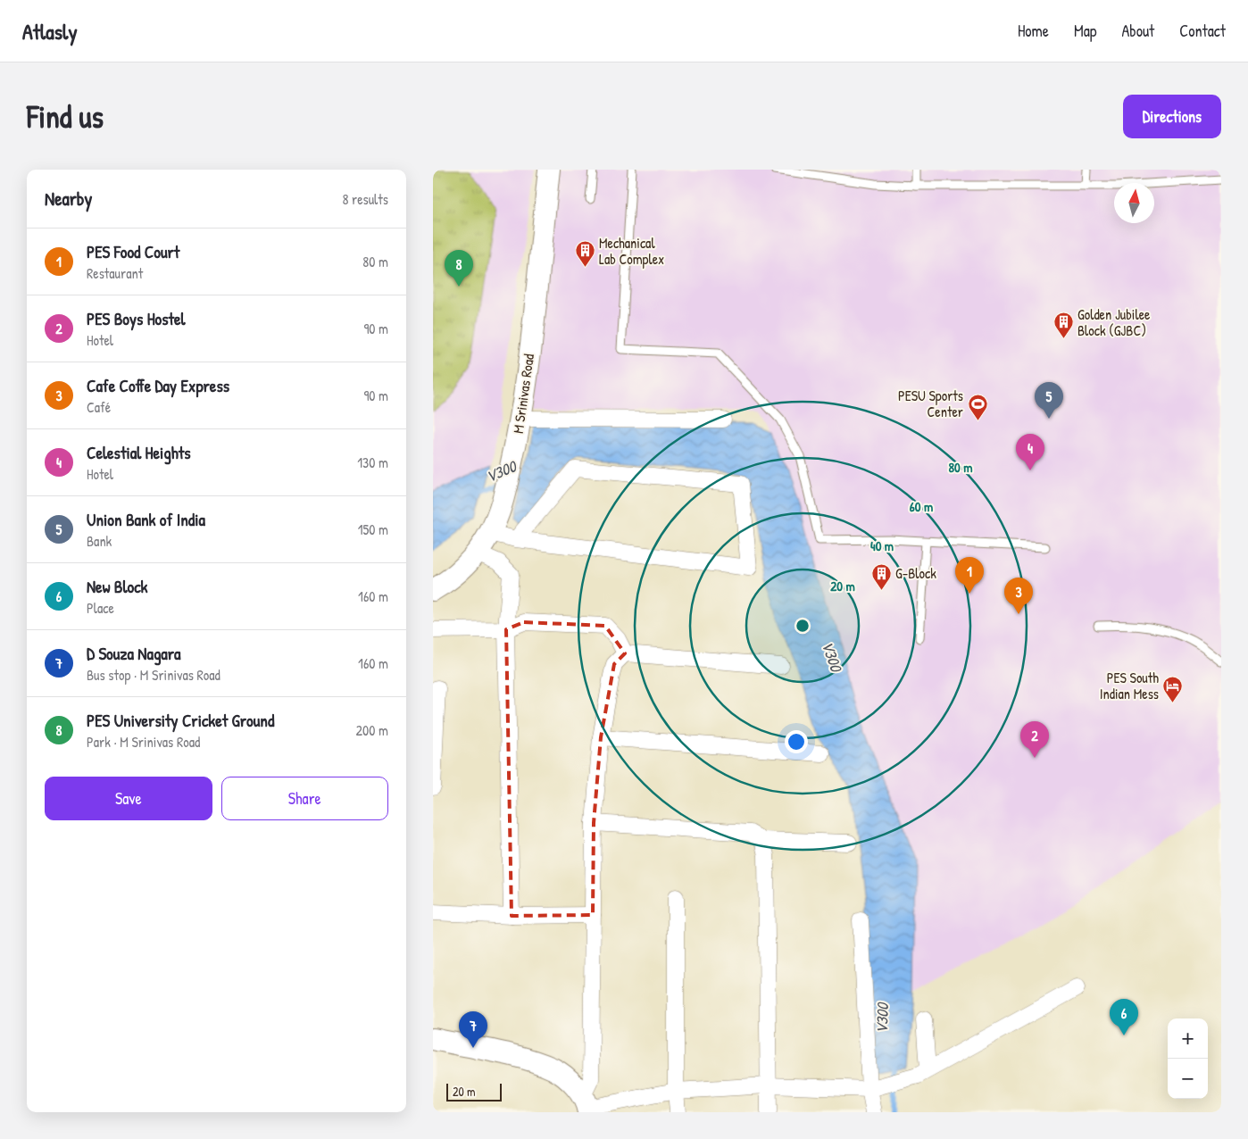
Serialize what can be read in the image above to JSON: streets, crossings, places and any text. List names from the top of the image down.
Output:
{
  "streets": {
    "street": ["M Srinivas Road"]
  },
  "water": ["V300"],
  "places": {
    "building": ["Mechanical Lab Complex", "Golden Jubilee Block (GJBC)", "G-Block"],
    "sports": ["PESU Sports Center"],
    "hotel": ["PES South Indian Mess"]
  },
  "scale_bar": "20 m",
  "north": "top",
  "page": {
    "header": "Atlasly",
    "nav": [
      "Home",
      "Map",
      "About",
      "Contact"
    ],
    "buttons": [
      "Directions",
      ["Save", "Share"]
    ],
    "title": "Find us",
    "heading": ["Nearby", "8 results"],
    "list": [
      {
        "mark": "1",
        "name": "PES Food Court",
        "note": "Restaurant",
        "value": "80 m"
      },
      {
        "mark": "2",
        "name": "PES Boys Hostel",
        "note": "Hotel",
        "value": "90 m"
      },
      {
        "mark": "3",
        "name": "Cafe Coffe Day Express",
        "note": "Café",
        "value": "90 m"
      },
      {
        "mark": "4",
        "name": "Celestial Heights",
        "note": "Hotel",
        "value": "130 m"
      },
      {
        "mark": "5",
        "name": "Union Bank of India",
        "note": "Bank",
        "value": "150 m"
      },
      {
        "mark": "6",
        "name": "New Block",
        "note": "Place",
        "value": "160 m"
      },
      {
        "mark": "7",
        "name": "D Souza Nagara",
        "note": "Bus stop · M Srinivas Road",
        "value": "160 m"
      },
      {
        "mark": "8",
        "name": "PES University Cricket Ground",
        "note": "Park · M Srinivas Road",
        "value": "200 m"
      }
    ],
    "pins": [
      "8",
      "5",
      "4",
      "1",
      "3",
      "2",
      "6",
      "7"
    ],
    "map_buttons": ["+", "−"],
    "scale": "20 m"
  },
  "rings": [
    "80 m",
    "60 m",
    "40 m",
    "20 m"
  ]
}
